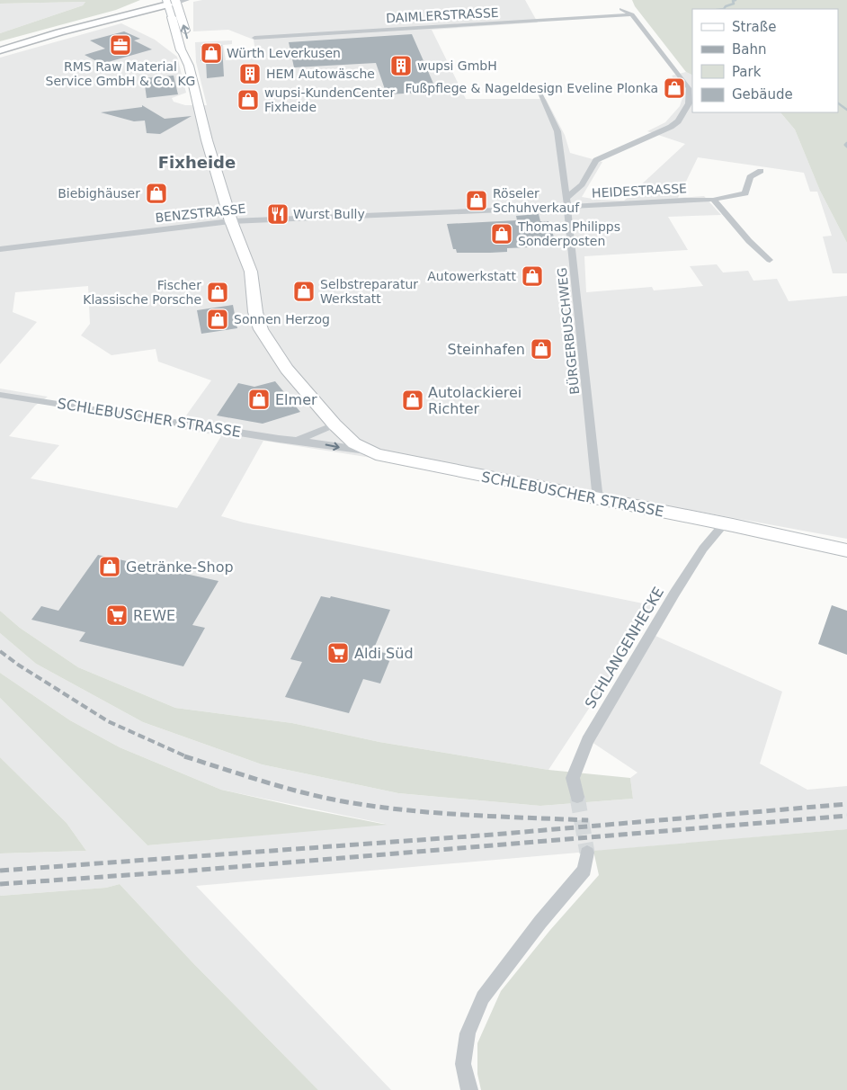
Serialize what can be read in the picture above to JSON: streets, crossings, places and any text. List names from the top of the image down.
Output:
{
  "streets": {
    "main road": ["SCHLEBUSCHER STRASSE"],
    "street": [
      "DAIMLERSTRASSE",
      "HEIDESTRASSE",
      "BENZSTRASSE",
      "BÜRGERBUSCHWEG",
      "SCHLANGENHECKE"
    ]
  },
  "crossings": [
    ["HEIDESTRASSE", "BENZSTRASSE"],
    ["HEIDESTRASSE", "BÜRGERBUSCHWEG"],
    ["BENZSTRASSE", "BÜRGERBUSCHWEG"],
    ["BÜRGERBUSCHWEG", "SCHLEBUSCHER STRASSE"],
    ["SCHLEBUSCHER STRASSE", "SCHLANGENHECKE"]
  ],
  "districts": ["Fixheide"],
  "places": {
    "office": ["RMS Raw Material Service GmbH & Co. KG"],
    "shop": [
      "Würth Leverkusen",
      "Fußpflege & Nageldesign Eveline Plonka",
      "wupsi-KundenCenter Fixheide",
      "Biebighäuser",
      "Röseler Schuhverkauf",
      "Thomas Philipps Sonderposten",
      "Autowerkstatt",
      "Selbstreparatur Werkstatt",
      "Fischer Klassische Porsche",
      "Sonnen Herzog",
      "Steinhafen",
      "Elmer",
      "Autolackierei Richter",
      "Getränke-Shop"
    ],
    "building": ["wupsi GmbH", "HEM Autowäsche"],
    "restaurant": ["Wurst Bully"],
    "supermarket": ["REWE", "Aldi Süd"]
  },
  "legend": [
    "Straße",
    "Bahn",
    "Park",
    "Gebäude"
  ]
}
